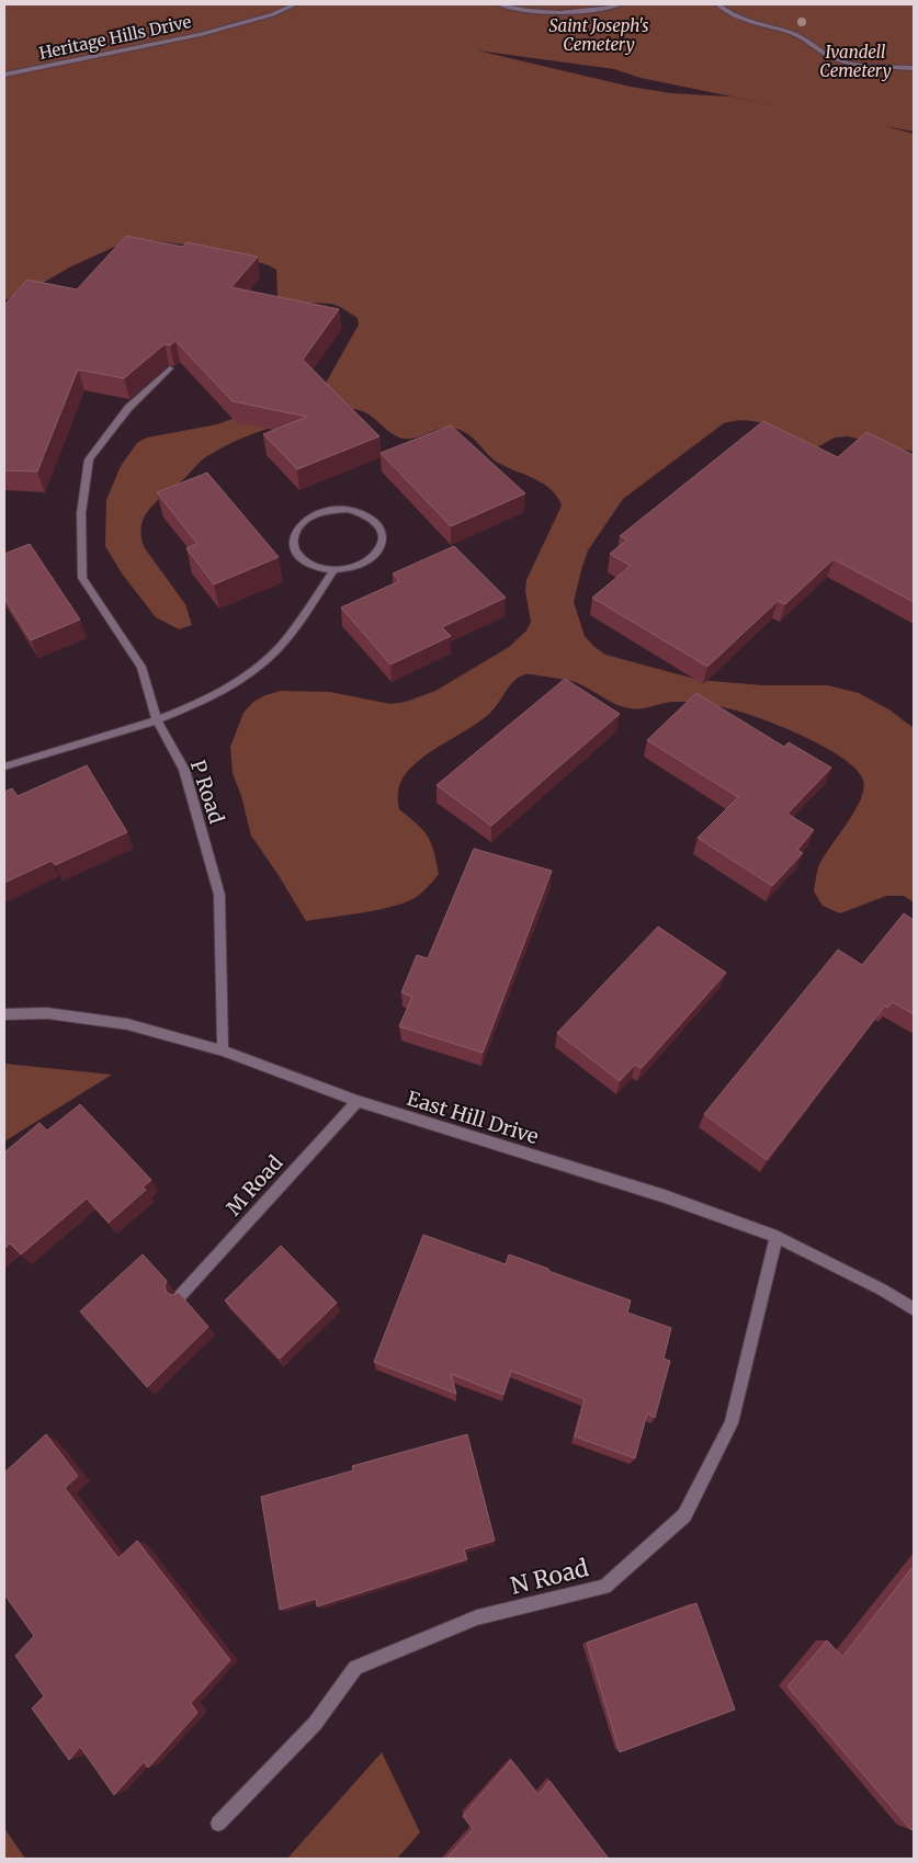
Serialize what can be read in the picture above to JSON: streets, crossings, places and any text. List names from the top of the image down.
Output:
{
  "streets": {
    "street": [
      "Heritage Hills Drive",
      "P Road",
      "East Hill Drive",
      "M Road",
      "N Road"
    ]
  },
  "crossings": [
    ["P Road", "East Hill Drive"],
    ["East Hill Drive", "M Road"],
    ["East Hill Drive", "N Road"]
  ],
  "parks": ["Saint Joseph's Cemetery", "Ivandell Cemetery"]
}
